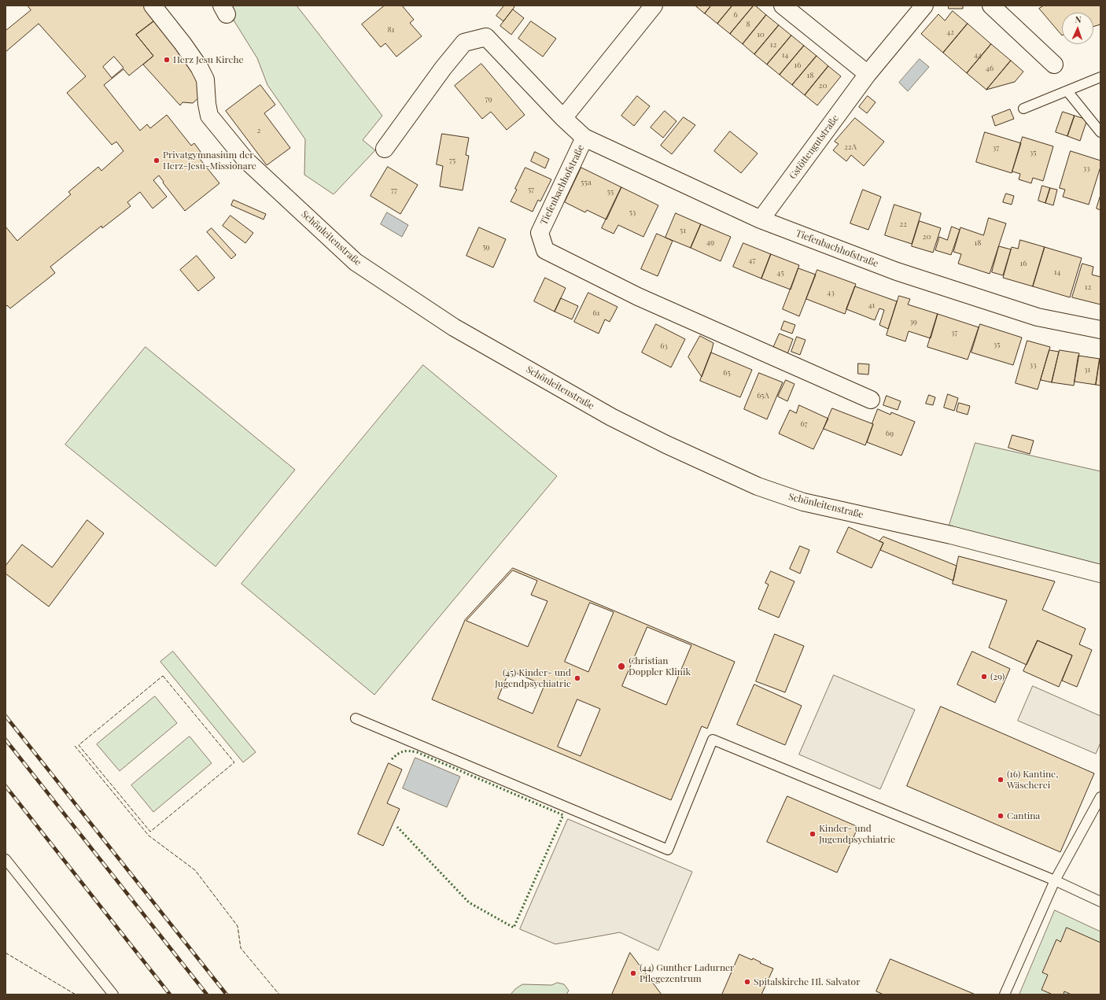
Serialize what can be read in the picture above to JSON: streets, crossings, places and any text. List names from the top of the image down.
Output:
{
  "streets": {
    "street": ["Gstöttengutstraße", "Tiefenbachhofstraße", "Schönleitenstraße"]
  },
  "crossings": [
    ["Gstöttengutstraße", "Tiefenbachhofstraße"]
  ],
  "places": [
    "Herz Jesu Kirche",
    "Privatgymnasium der Herz-Jesu-Missionare",
    "Christian Doppler Klinik",
    "(29)",
    "(45) Kinder- und Jugendpsychiatrie",
    "(16) Kantine, Wäscherei",
    "Cantina",
    "Kinder- und Jugendpsychiatrie",
    "(44) Gunther Ladurner Pflegezentrum",
    "Spitalskirche Hl. Salvator"
  ],
  "house_numbers": [
    "6",
    "8",
    "81",
    "42",
    "10",
    "12",
    "14",
    "44",
    "16",
    "46",
    "18",
    "20",
    "79",
    "2",
    "22A",
    "37",
    "35",
    "75",
    "33",
    "55a",
    "57",
    "77",
    "55",
    "53",
    "22",
    "51",
    "20",
    "49",
    "18",
    "59",
    "47",
    "16",
    "14",
    "45",
    "12",
    "43",
    "41",
    "61",
    "39",
    "37",
    "35",
    "63",
    "33",
    "31",
    "65",
    "65A",
    "67",
    "69"
  ],
  "north": "top"
}
